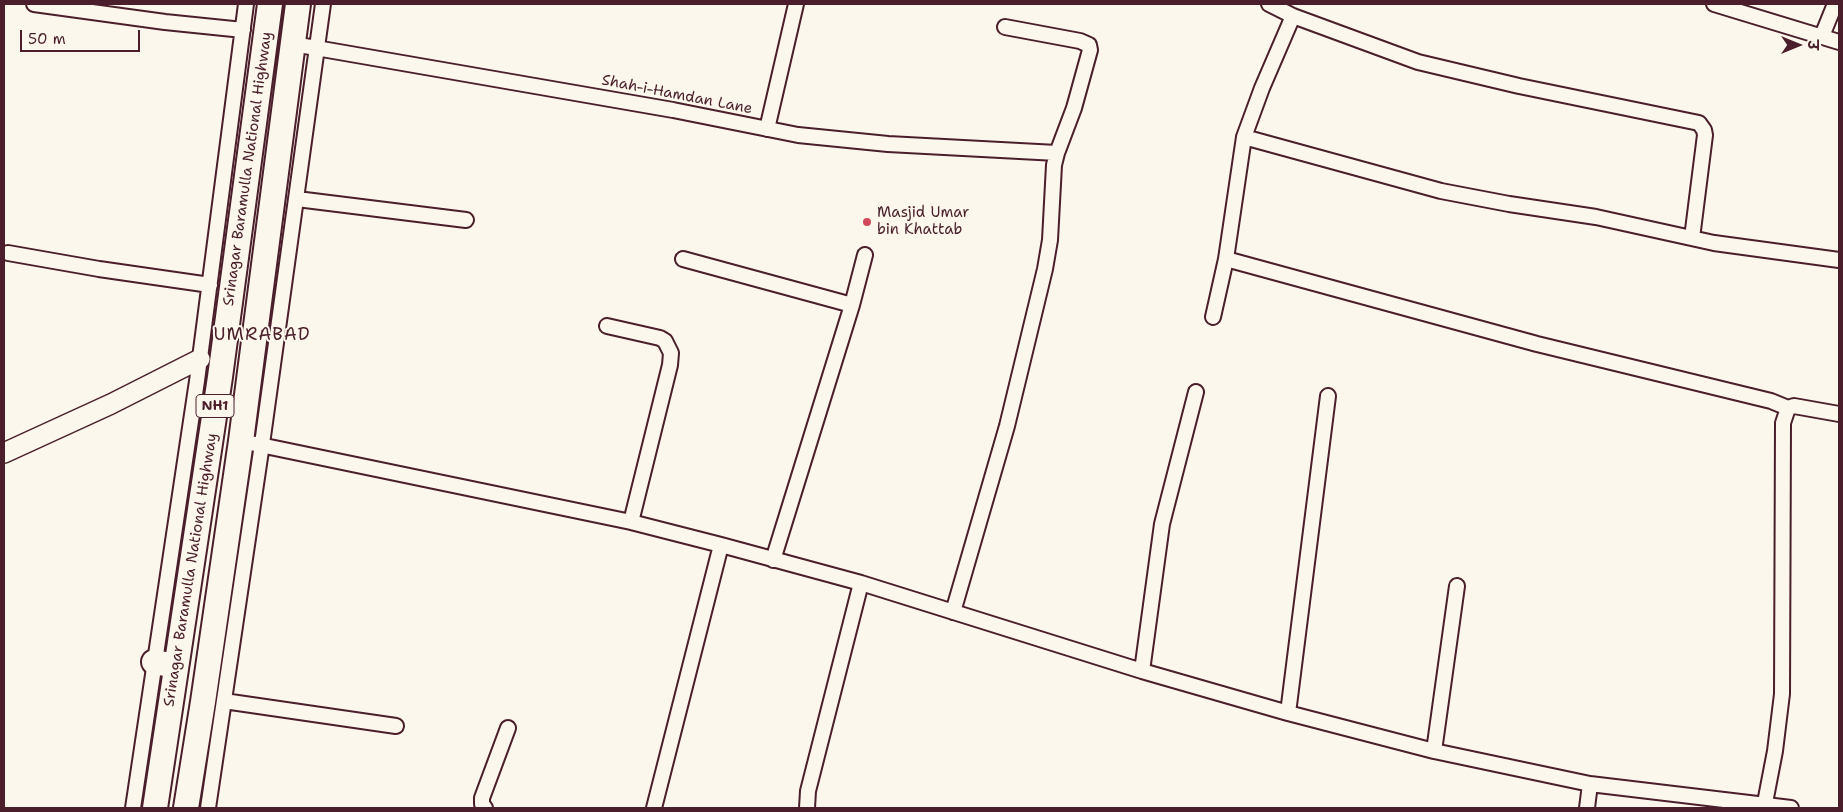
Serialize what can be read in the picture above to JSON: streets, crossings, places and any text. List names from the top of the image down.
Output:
{
  "streets": {
    "highway": ["Srinagar Baramulla National Highway", "NH1"],
    "street": ["Shah-i-Hamdan Lane"]
  },
  "crossings": [
    ["Shah-i-Hamdan Lane", "NH1"]
  ],
  "districts": ["UMRABAD"],
  "places": ["Masjid Umar bin Khattab"],
  "scale_bar": "50 m",
  "north": "right"
}
